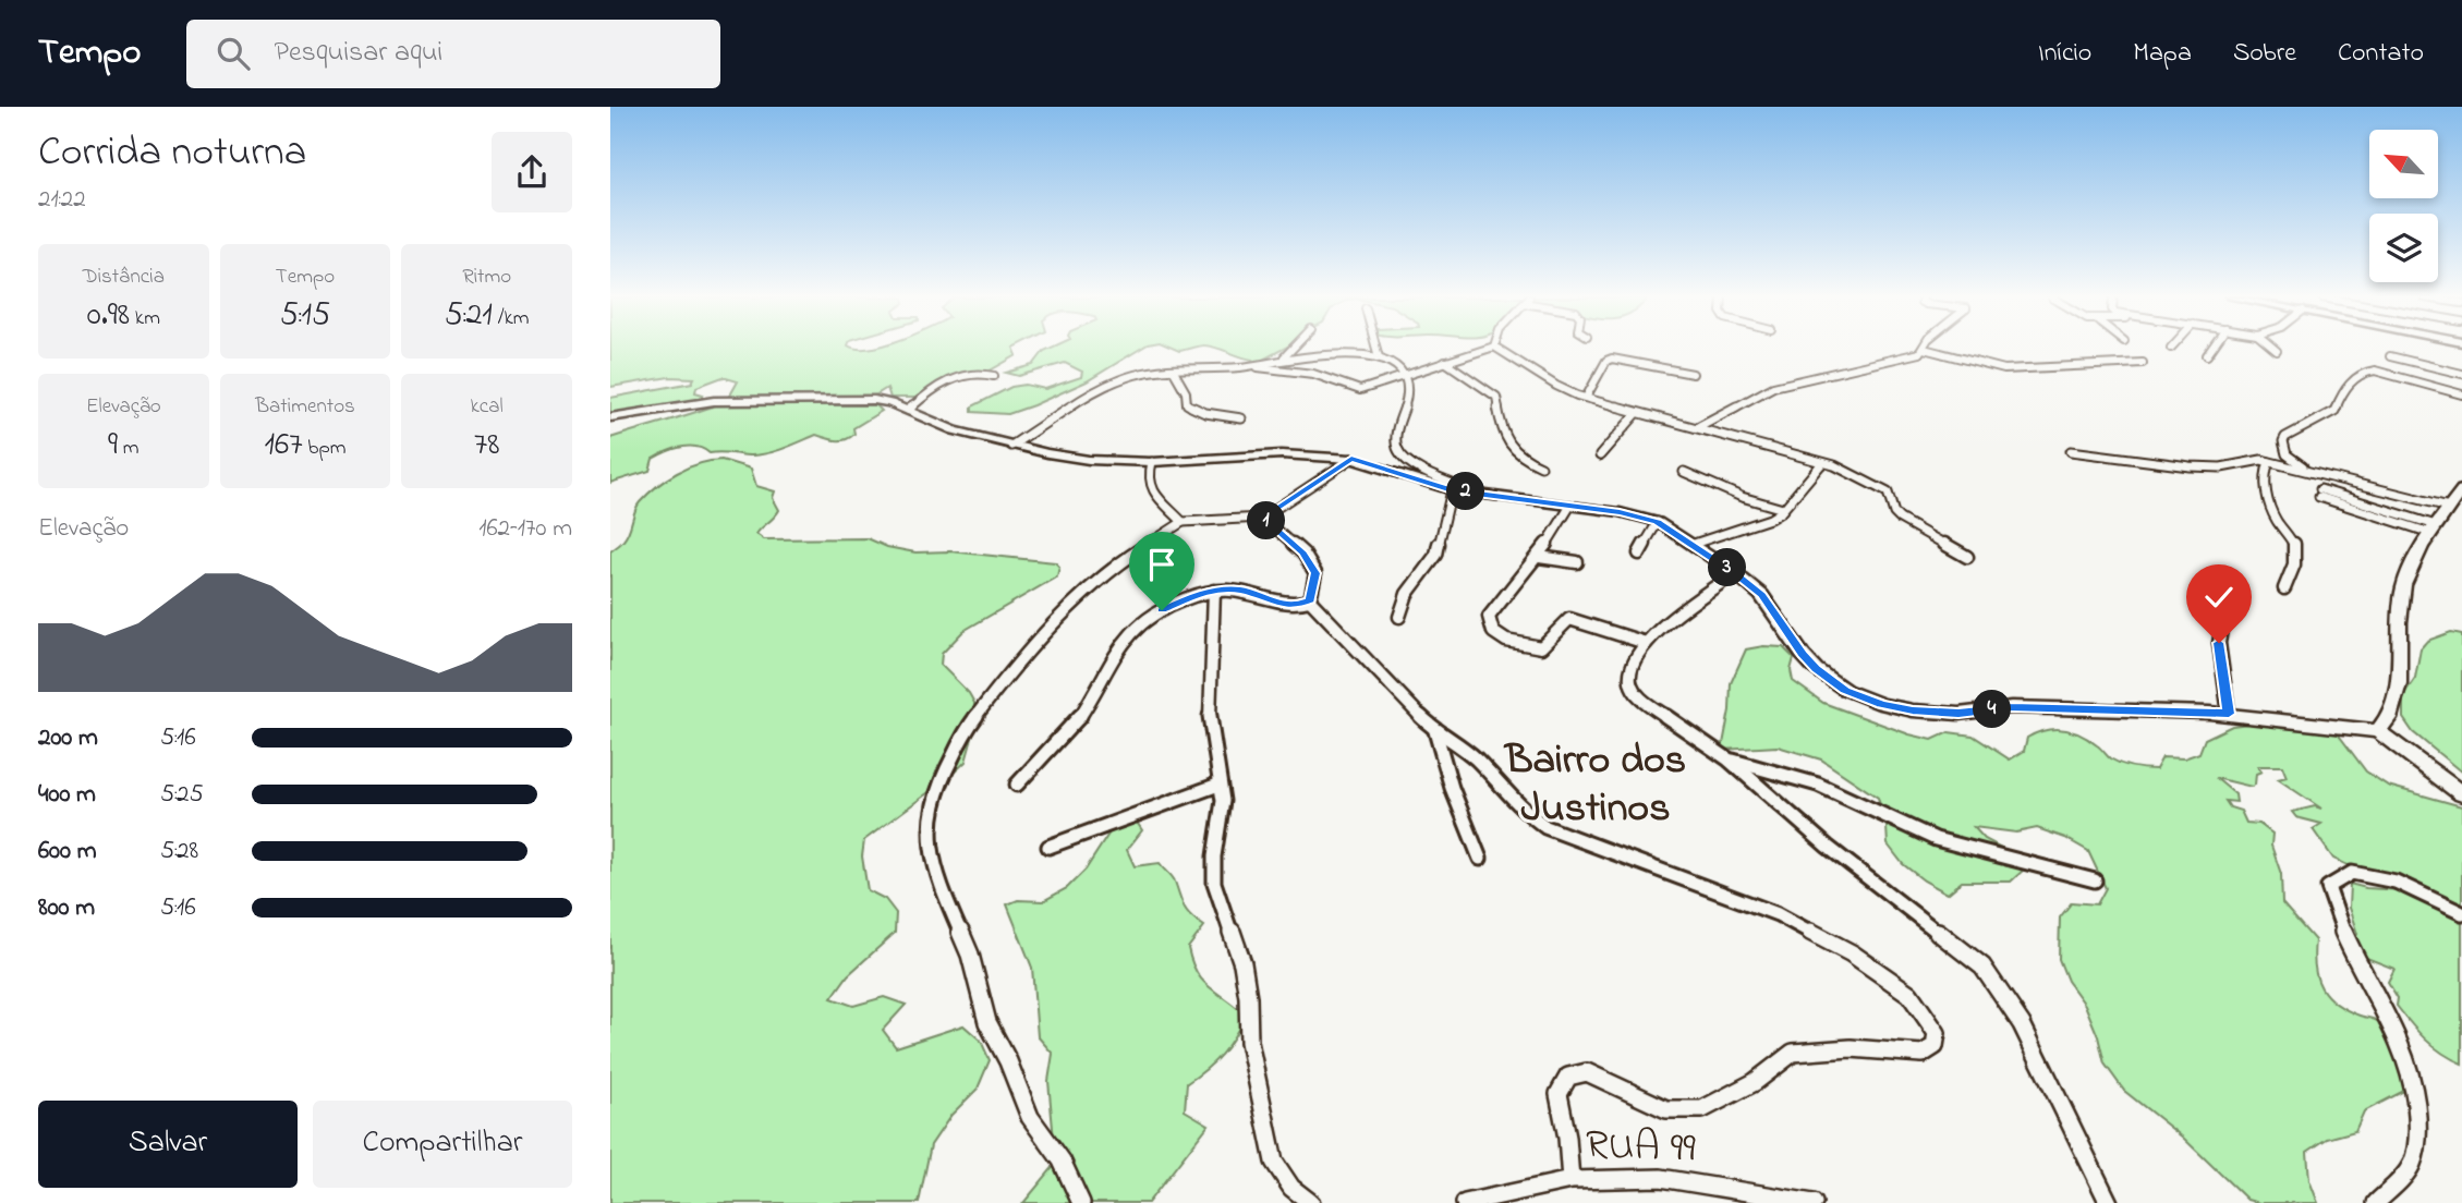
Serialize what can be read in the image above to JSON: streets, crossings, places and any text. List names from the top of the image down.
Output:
{
  "streets": {
    "street": ["RUA 99"]
  },
  "districts": ["Bairro dos Justinos"],
  "north": "top left",
  "page": {
    "header": "Tempo",
    "search": "Pesquisar aqui",
    "nav": [
      "Início",
      "Mapa",
      "Sobre",
      "Contato"
    ],
    "heading": ["Corrida noturna", "21:22"],
    "stats": [
      ["Distância", "0.98 km"],
      ["Tempo", "5:15"],
      ["Ritmo", "5:21 /km"],
      ["Elevação", "9 m"],
      ["Batimentos", "167 bpm"],
      ["kcal", "78"]
    ],
    "pins": [
      "2",
      "1",
      "3",
      "4"
    ],
    "chart": ["Elevação", "162–170 m"],
    "list": [
      {
        "name": "200 m",
        "note": "5:16"
      },
      {
        "name": "400 m",
        "note": "5:25"
      },
      {
        "name": "600 m",
        "note": "5:28"
      },
      {
        "name": "800 m",
        "note": "5:16"
      }
    ],
    "buttons": ["Salvar", "Compartilhar"]
  }
}
